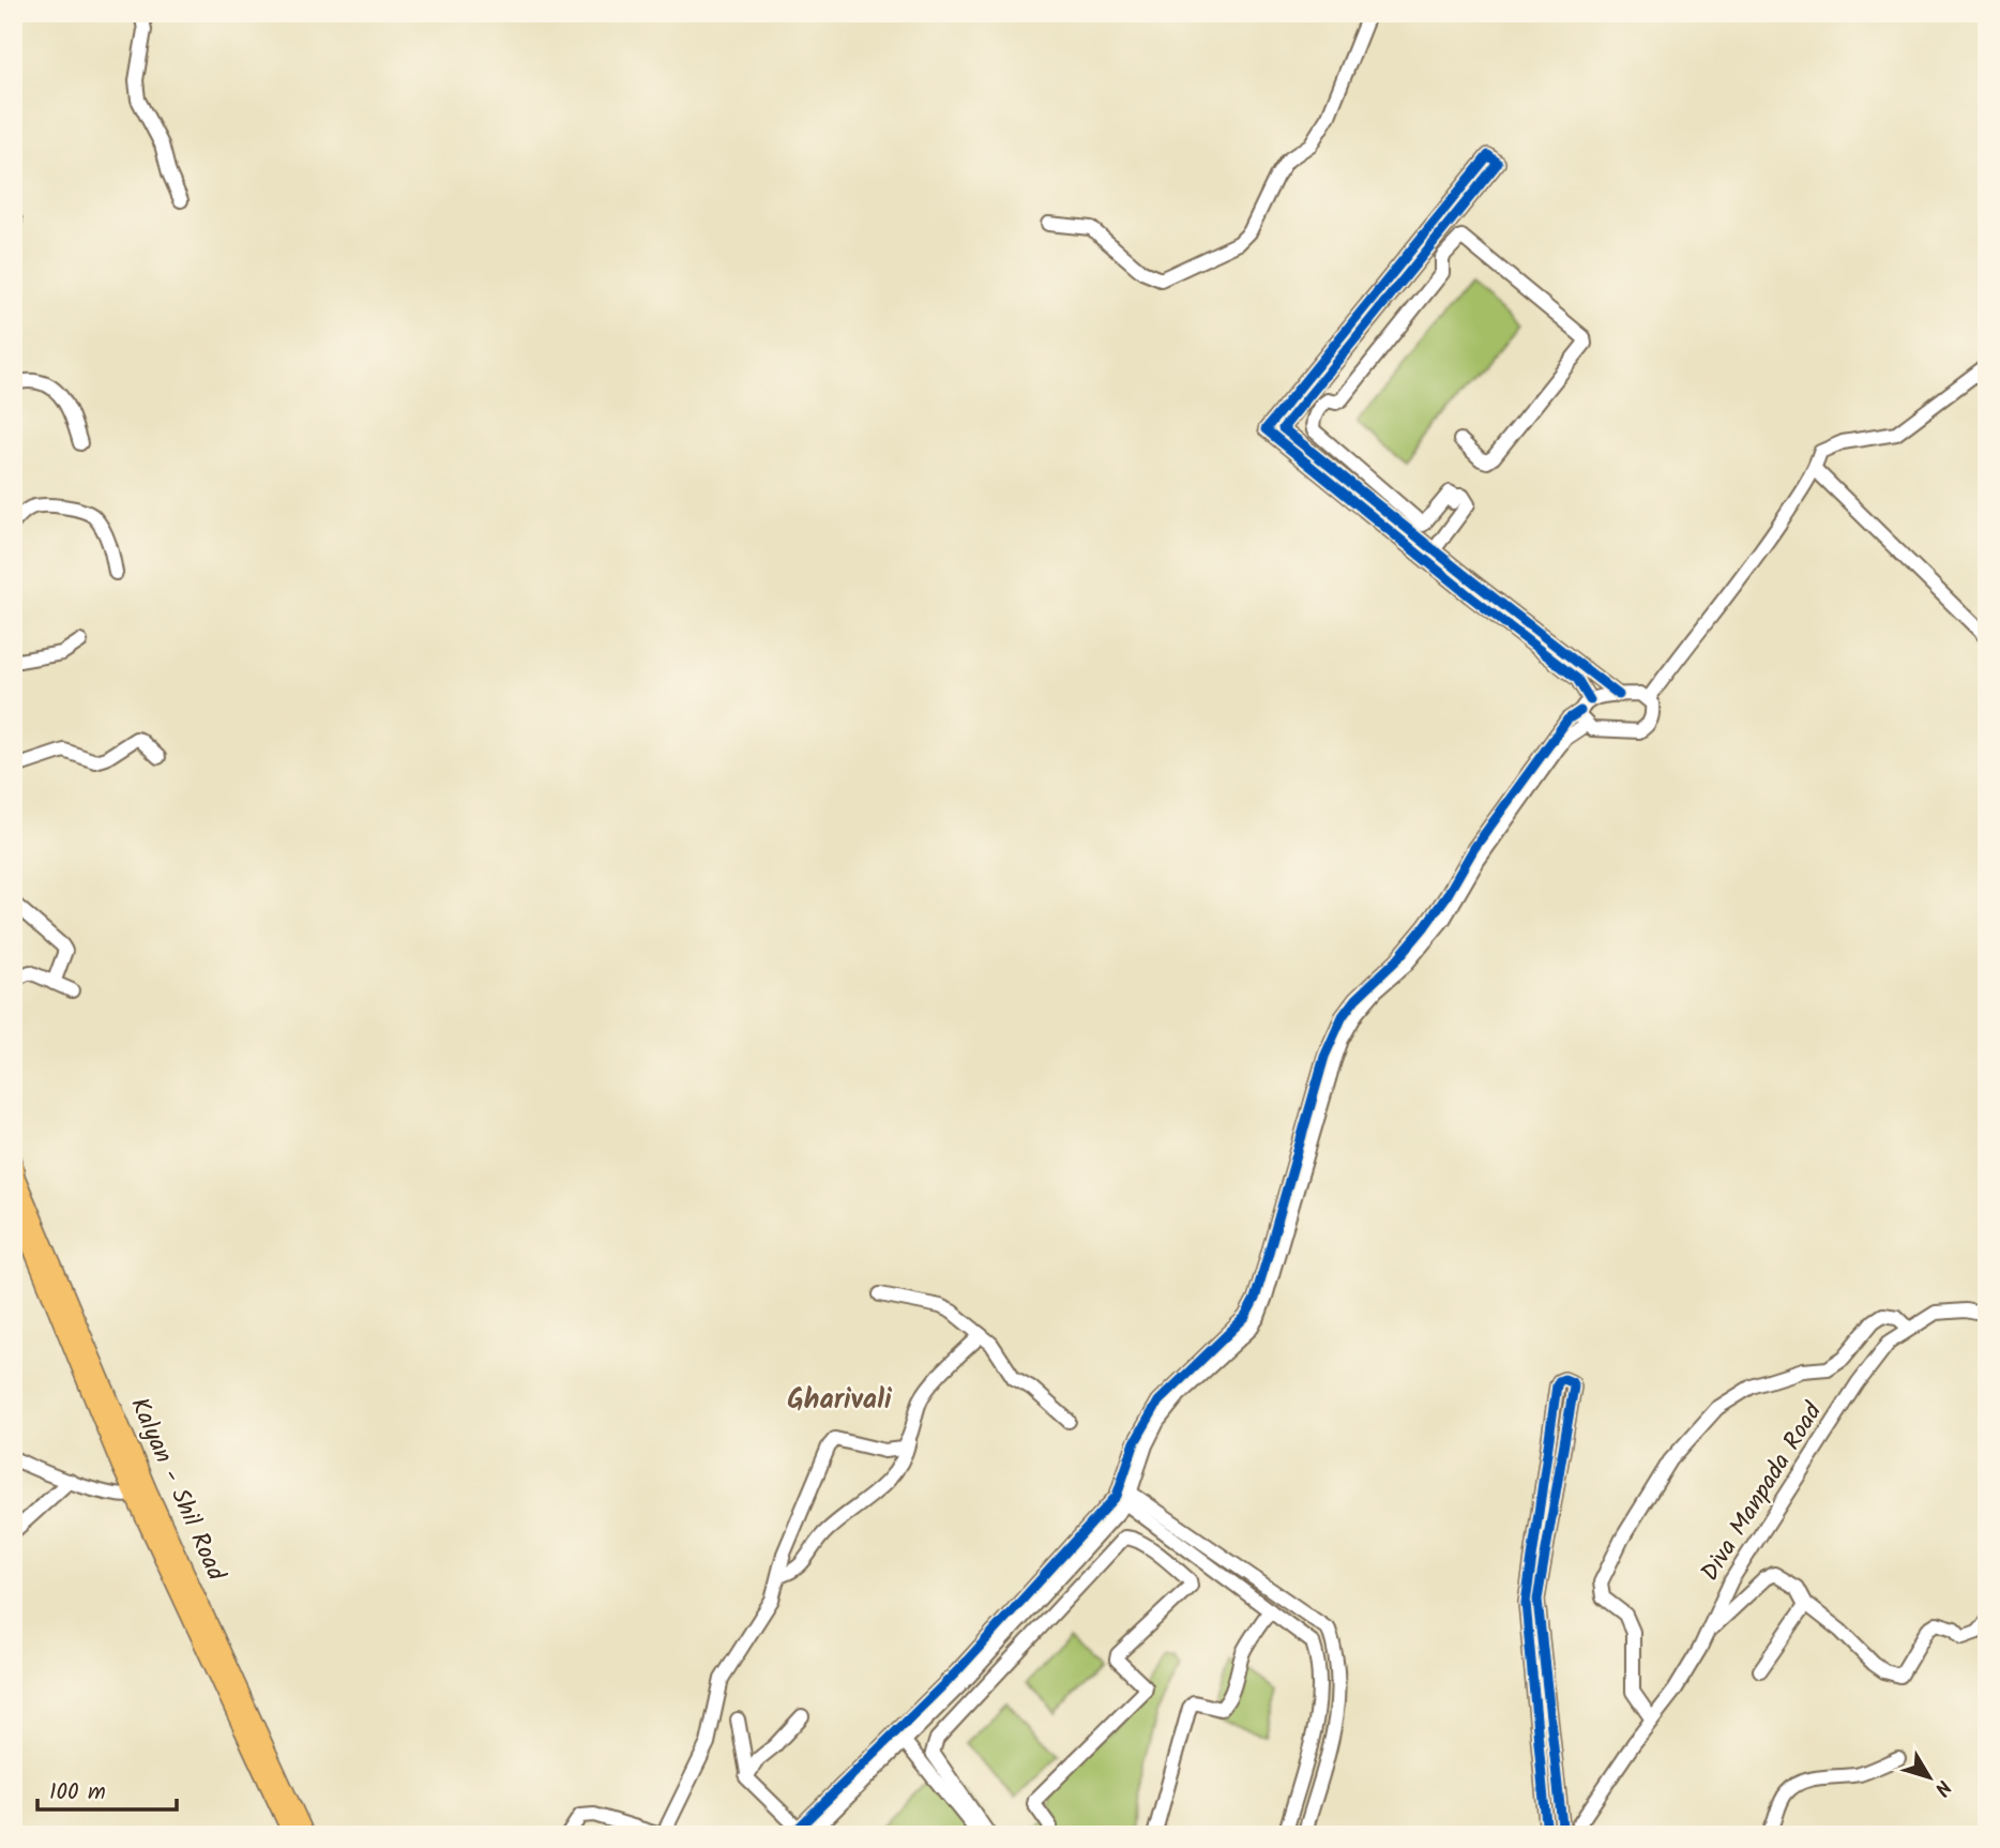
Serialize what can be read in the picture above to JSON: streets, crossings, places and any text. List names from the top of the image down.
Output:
{
  "streets": {
    "main road": ["Kalyan - Shil Road"],
    "street": ["Diva Manpada Road"]
  },
  "districts": ["Gharivali"],
  "scale_bar": "100 m",
  "north": "bottom right"
}
